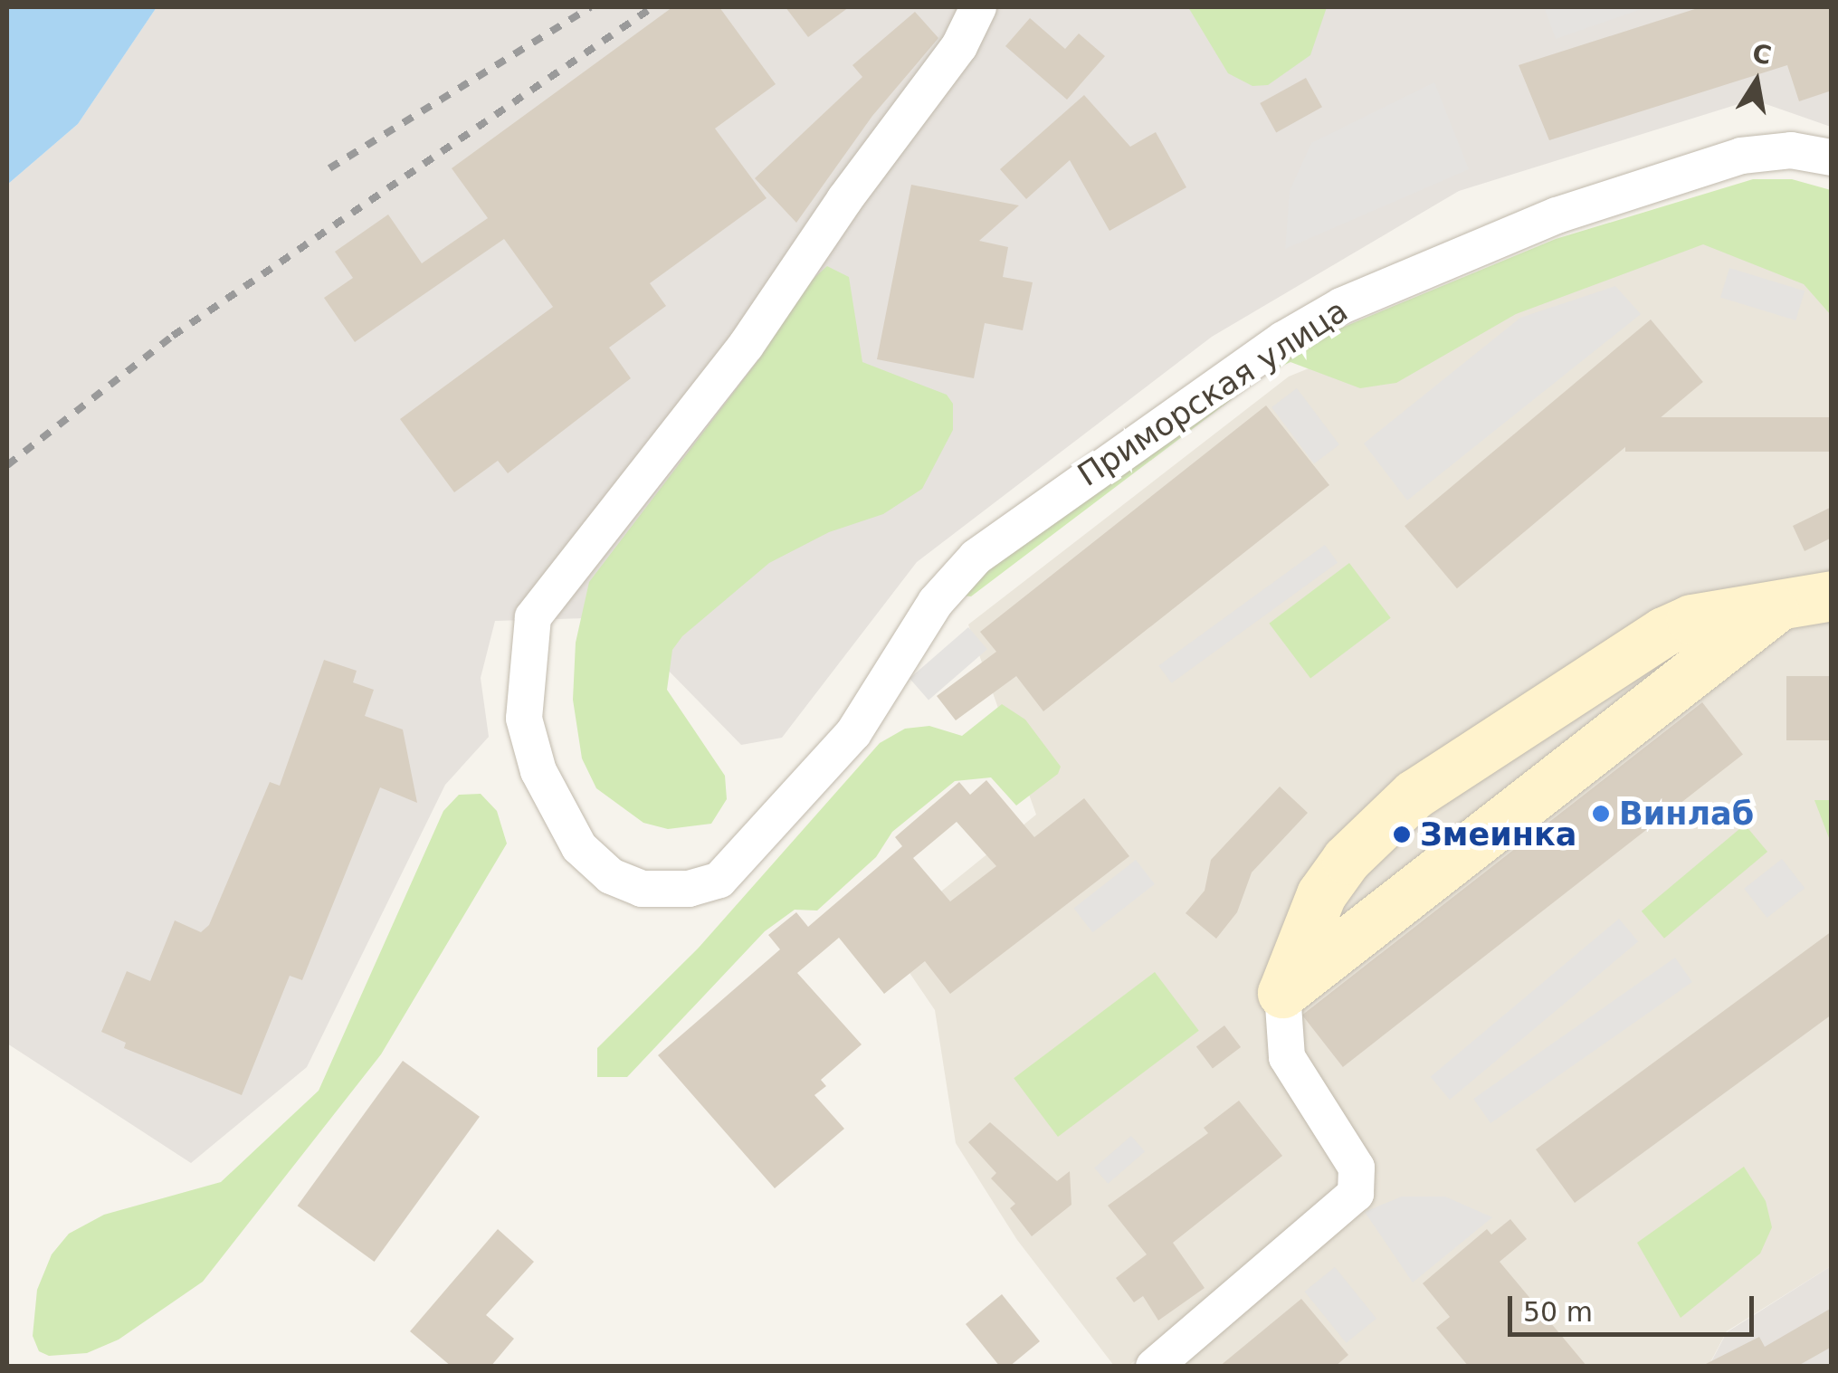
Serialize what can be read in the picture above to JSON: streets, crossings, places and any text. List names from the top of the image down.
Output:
{
  "streets": {
    "street": ["Приморская улица"]
  },
  "places": ["Винлаб", "Змеинка"],
  "scale_bar": "50 m",
  "north": "top"
}
